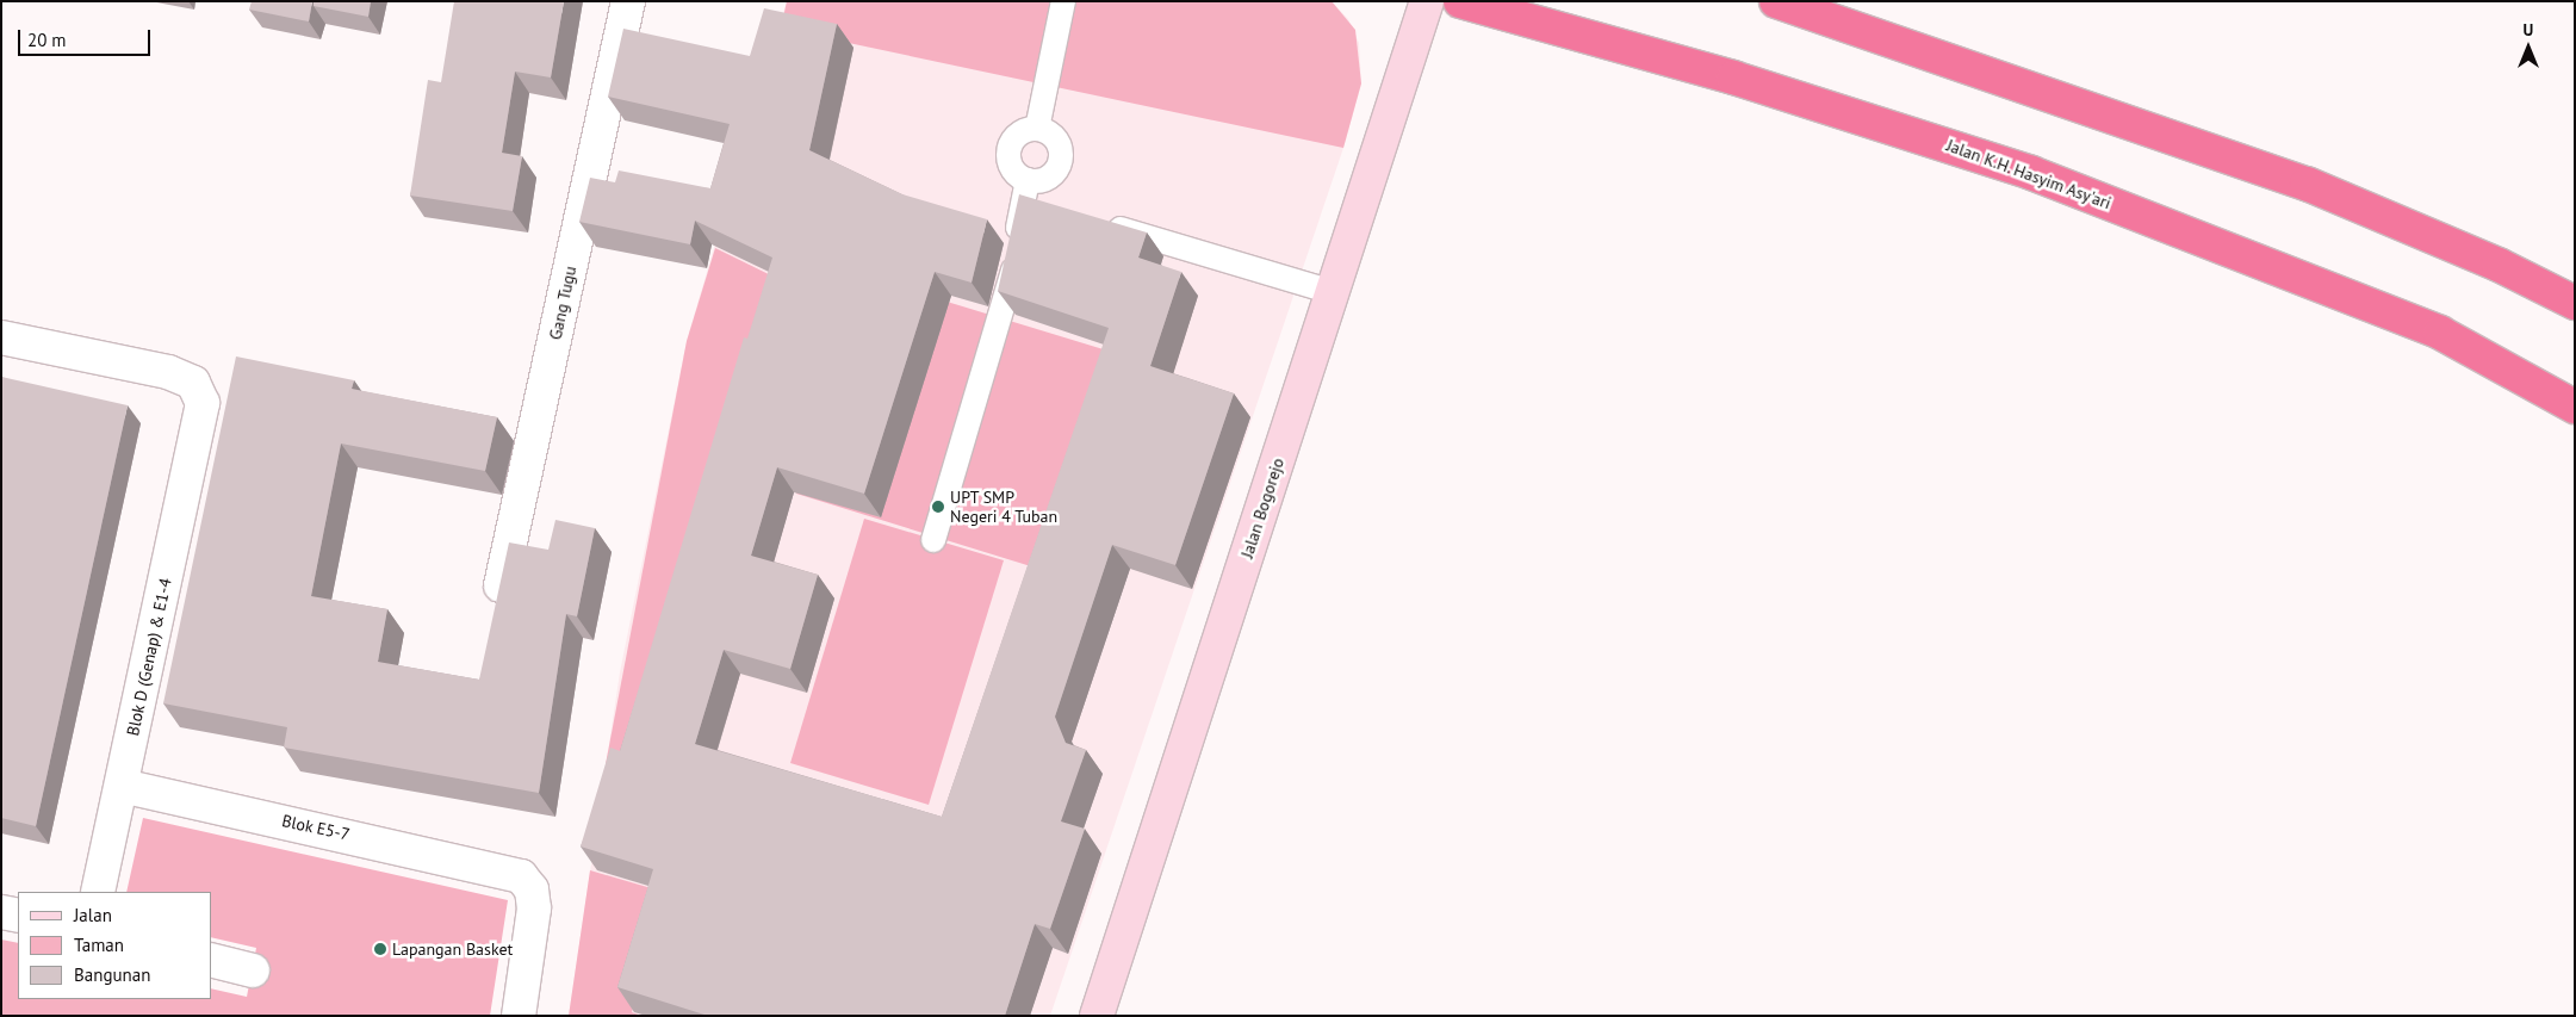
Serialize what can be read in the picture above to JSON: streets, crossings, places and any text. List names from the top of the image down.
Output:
{
  "streets": {
    "highway": ["Jalan K.H. Hasyim Asy'ari"],
    "street": [
      "Gang Tugu",
      "Jalan Bogorejo",
      "Blok D (Genap) & E1-4",
      "Blok E5-7"
    ]
  },
  "crossings": [
    ["Blok D (Genap) & E1-4", "Blok E5-7"]
  ],
  "places": ["UPT SMP Negeri 4 Tuban", "Lapangan Basket"],
  "legend": ["Jalan", "Taman", "Bangunan"],
  "scale_bar": "20 m",
  "north": "top"
}
